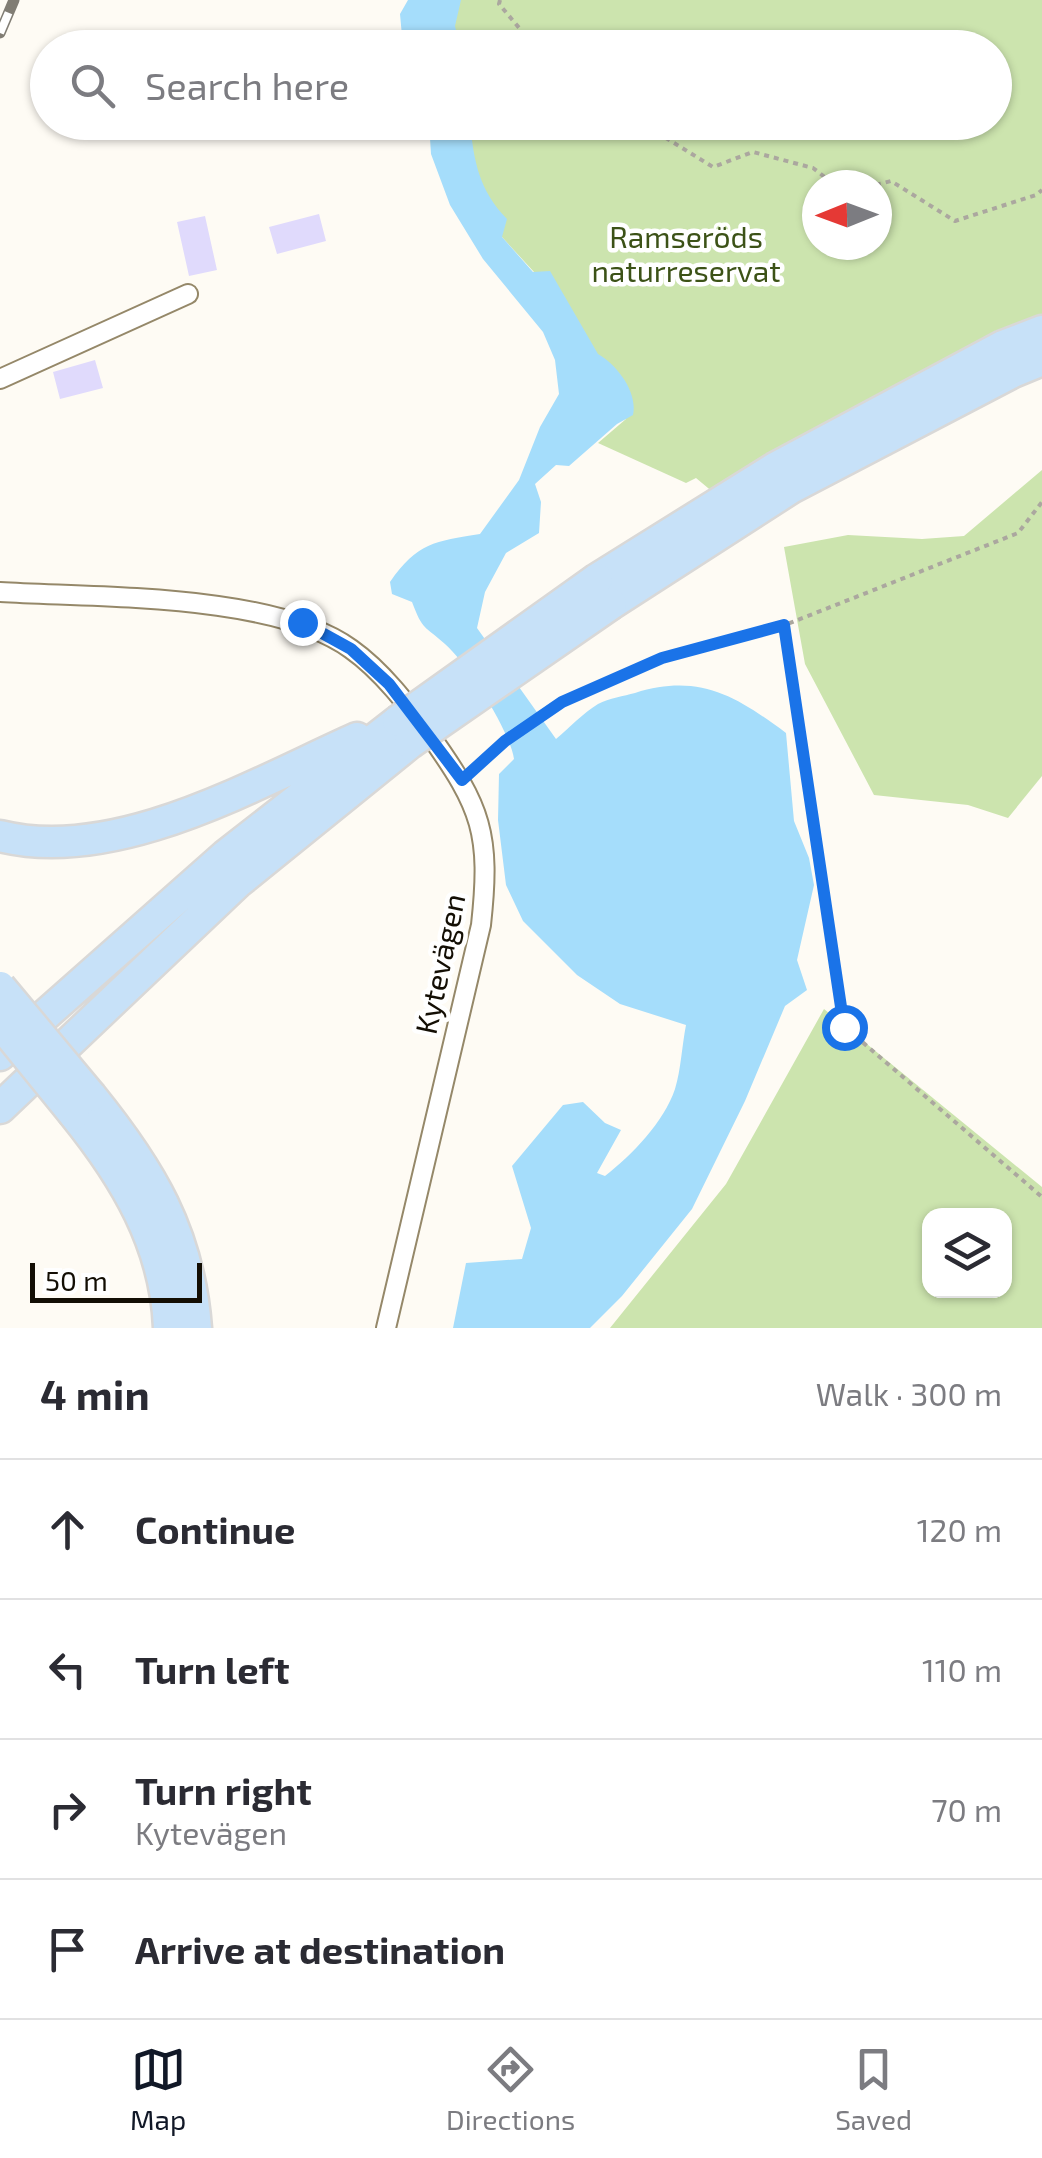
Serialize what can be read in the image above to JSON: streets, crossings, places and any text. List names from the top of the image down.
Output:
{
  "streets": {
    "street": ["Kytevägen"]
  },
  "parks": ["Ramseröds naturreservat"],
  "scale_bar": "50 m",
  "north": "left",
  "page": {
    "search": "Search here",
    "scale": "50 m",
    "heading": ["4 min", "Walk · 300 m"],
    "list": [
      ["Continue", "120 m"],
      ["Turn left", "110 m"],
      ["Turn right", "Kytevägen", "70 m"],
      "Arrive at destination"
    ],
    "nav": ["Map", "Directions", "Saved"]
  }
}
